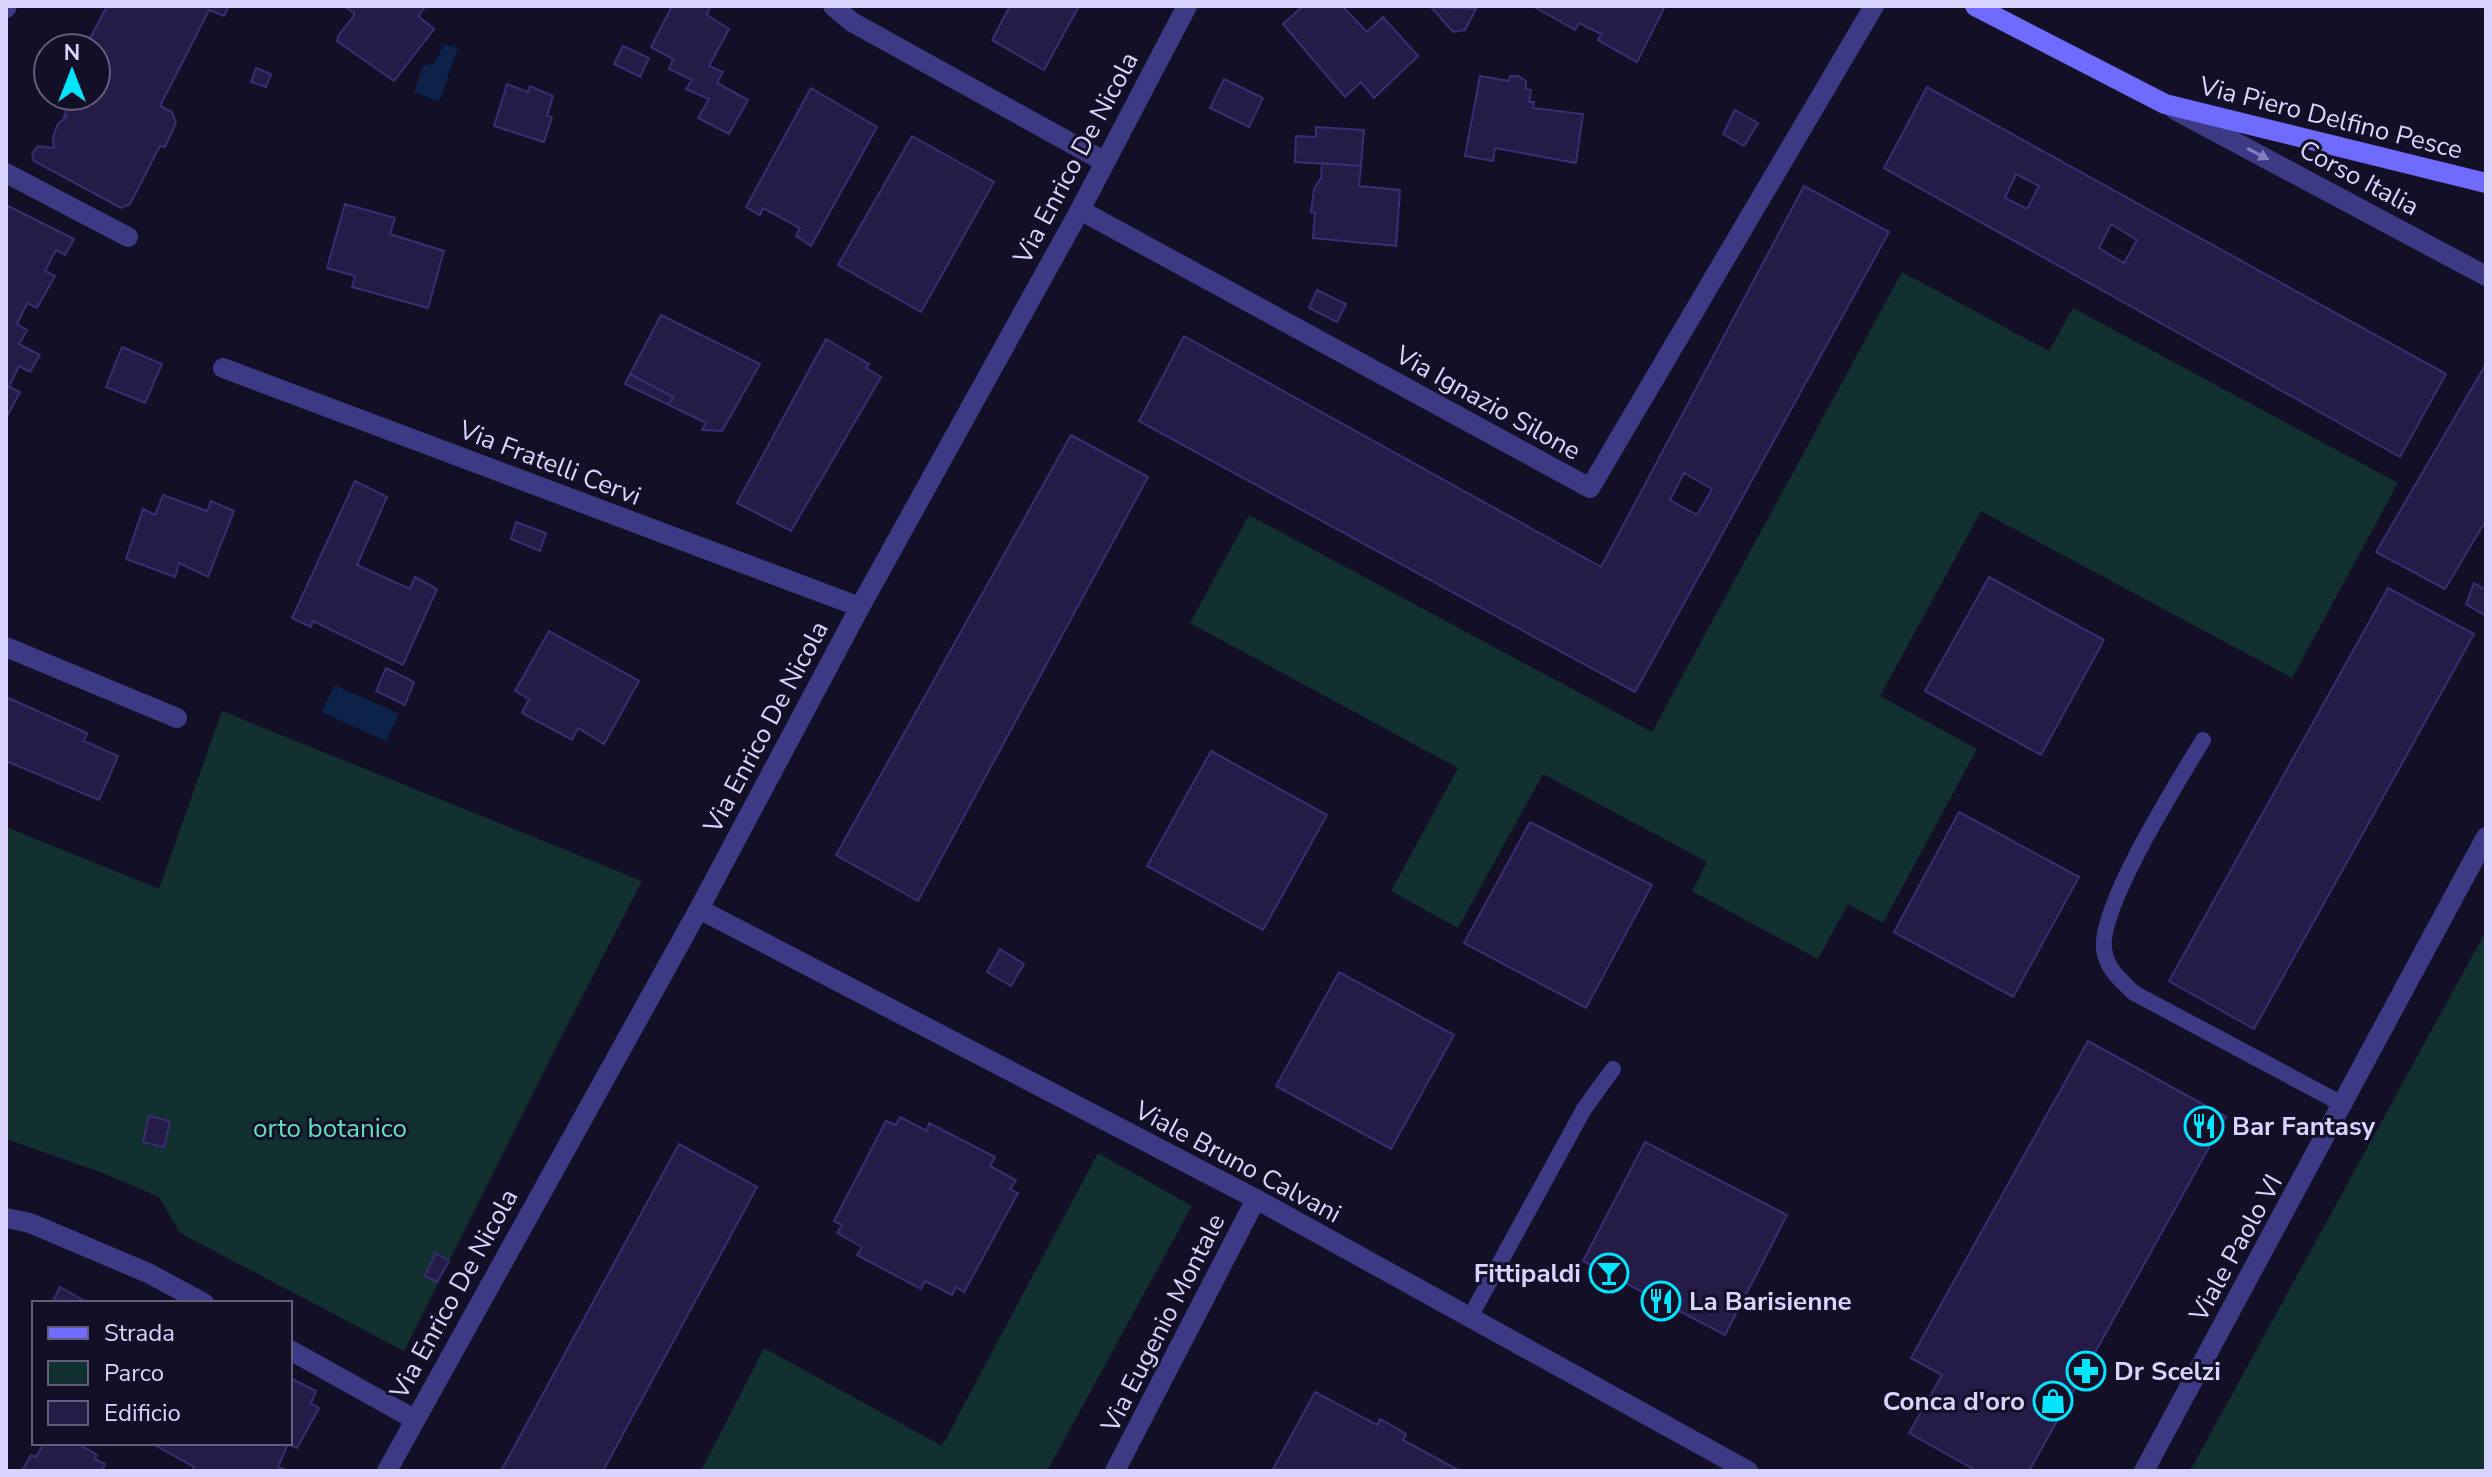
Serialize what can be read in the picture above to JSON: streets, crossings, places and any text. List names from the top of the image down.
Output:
{
  "streets": {
    "street": [
      "Via Piero Delfino Pesce",
      "Via Enrico De Nicola",
      "Corso Italia",
      "Via Ignazio Silone",
      "Via Fratelli Cervi",
      "Viale Bruno Calvani",
      "Viale Paolo VI",
      "Via Eugenio Montale"
    ]
  },
  "crossings": [
    ["Via Piero Delfino Pesce", "Corso Italia"],
    ["Via Enrico De Nicola", "Via Ignazio Silone"],
    ["Via Enrico De Nicola", "Via Fratelli Cervi"],
    ["Via Enrico De Nicola", "Viale Bruno Calvani"],
    ["Viale Bruno Calvani", "Via Eugenio Montale"]
  ],
  "one_way": ["Corso Italia"],
  "parks": ["orto botanico"],
  "places": {
    "restaurant": ["Bar Fantasy", "La Barisienne"],
    "bar": ["Fittipaldi"],
    "pharmacy": ["Dr Scelzi"],
    "shop": ["Conca d'oro"]
  },
  "legend": ["Strada", "Parco", "Edificio"],
  "north": "top"
}
